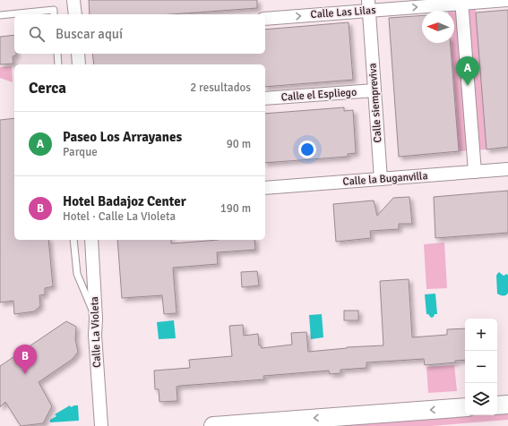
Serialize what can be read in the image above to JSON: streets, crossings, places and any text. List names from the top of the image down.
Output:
{
  "streets": {
    "street": [
      "Calle Las Lilas",
      "Calle el Espliego",
      "Calle siempreviva",
      "Calle la Buganvilla",
      "Calle La Violeta"
    ]
  },
  "crossings": [
    ["Calle Las Lilas", "Calle siempreviva"],
    ["Calle el Espliego", "Calle siempreviva"],
    ["Calle siempreviva", "Calle la Buganvilla"]
  ],
  "one_way": ["Calle Las Lilas"],
  "north": "left",
  "page": {
    "search": "Buscar aquí",
    "pins": ["A", "B"],
    "heading": ["Cerca", "2 resultados"],
    "list": [
      {
        "mark": "A",
        "name": "Paseo Los Arrayanes",
        "note": "Parque",
        "value": "90 m"
      },
      {
        "mark": "B",
        "name": "Hotel Badajoz Center",
        "note": "Hotel · Calle La Violeta",
        "value": "190 m"
      }
    ],
    "map_buttons": ["+", "−"]
  }
}
